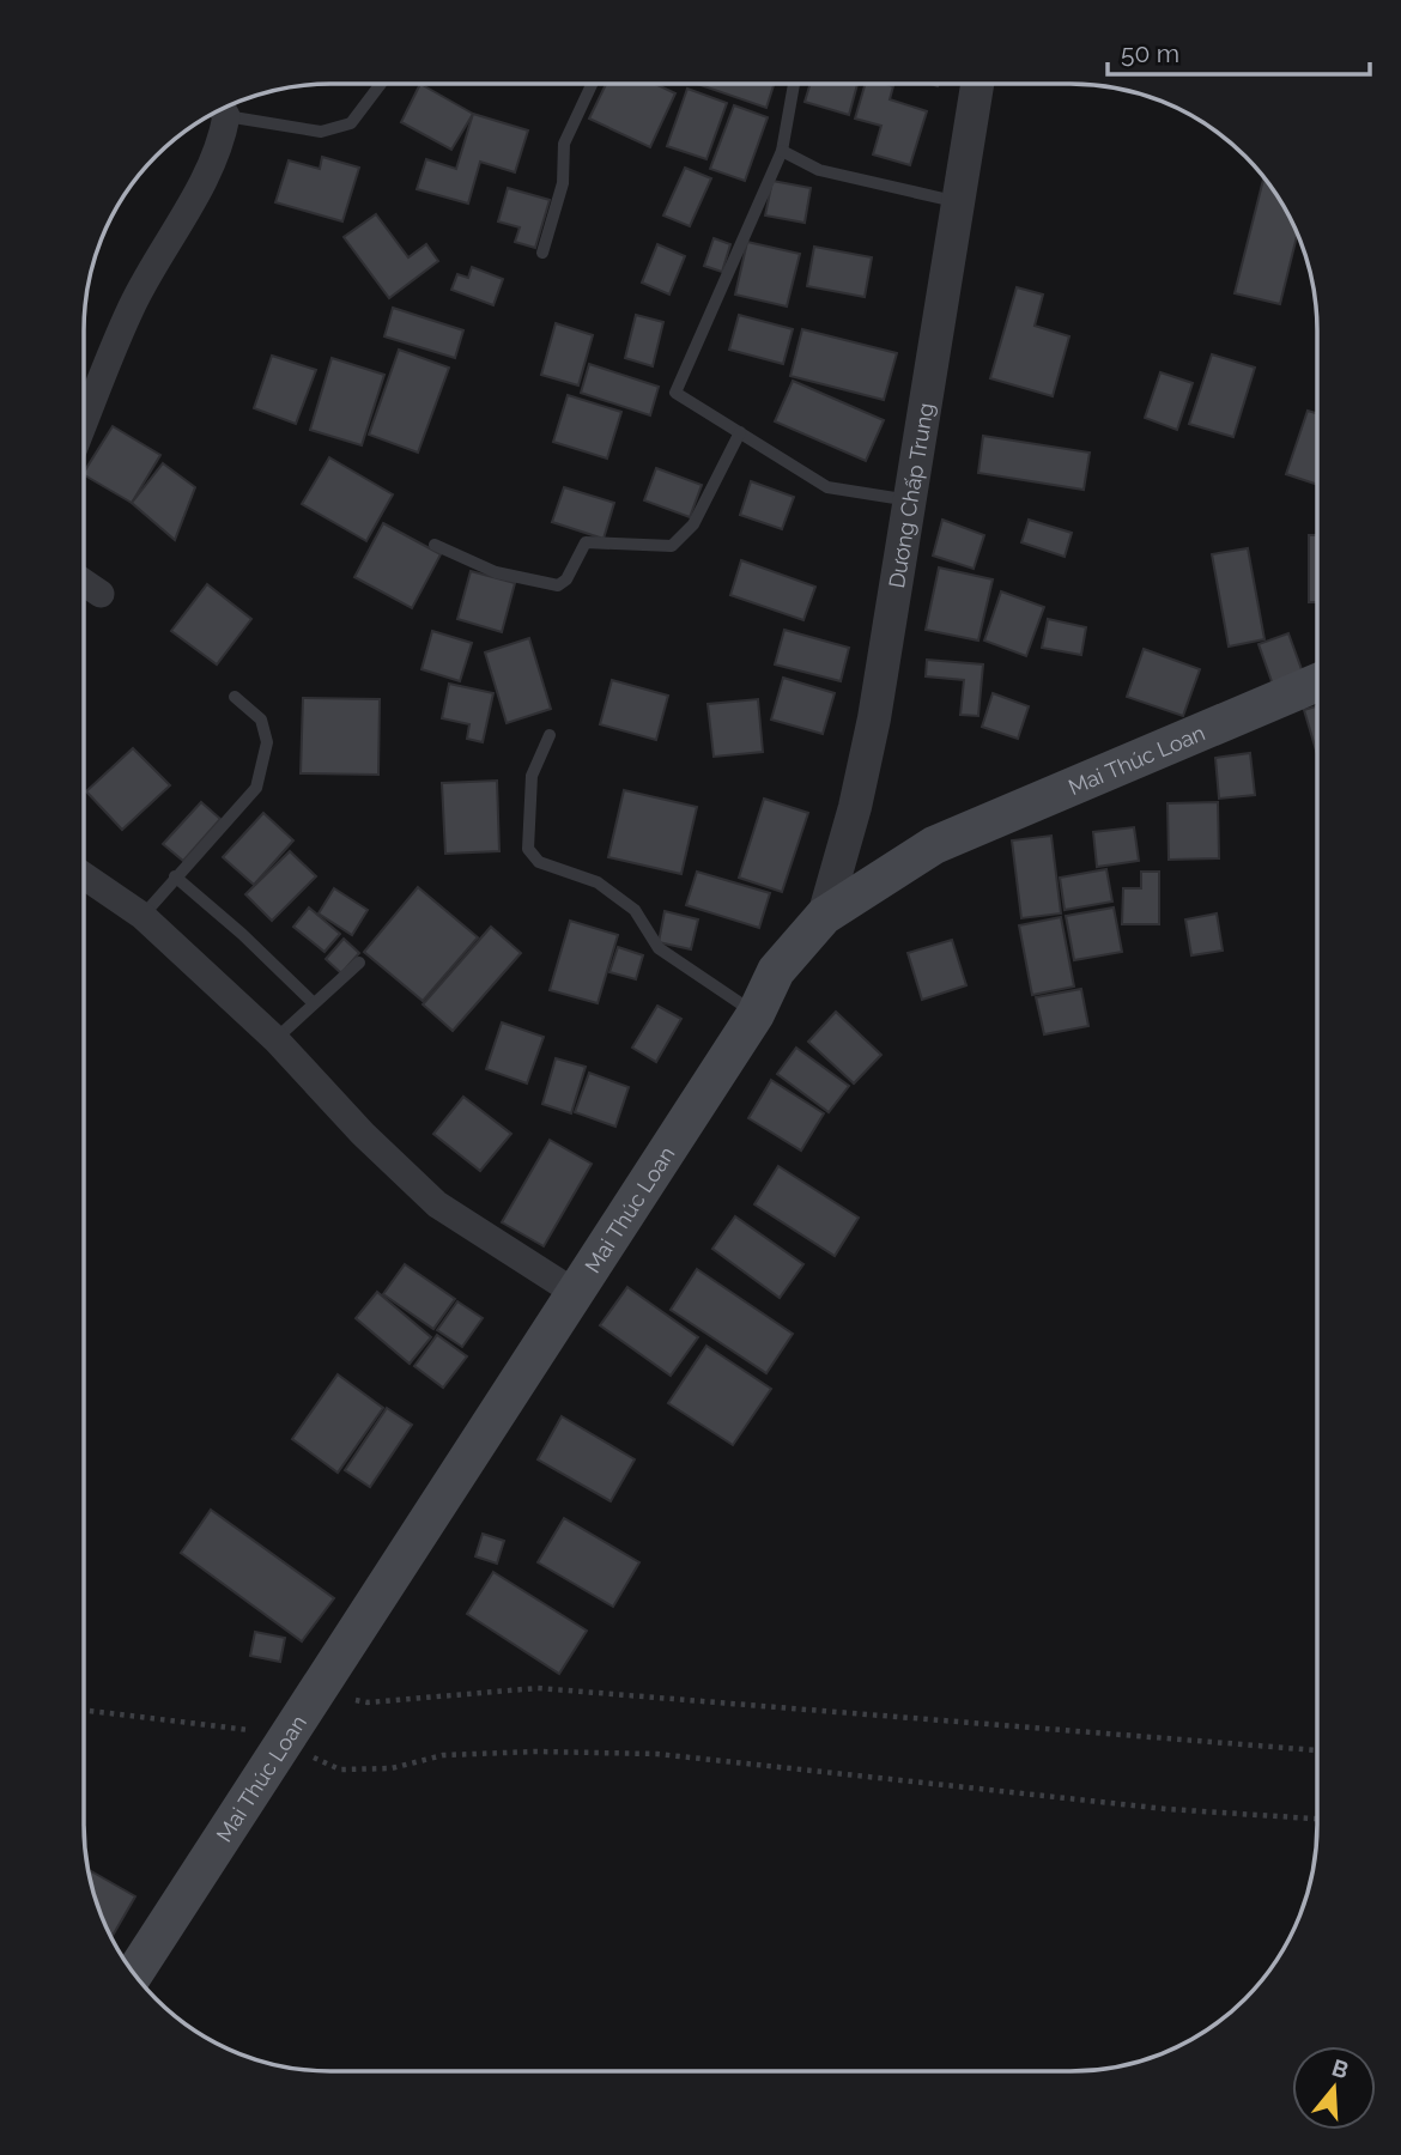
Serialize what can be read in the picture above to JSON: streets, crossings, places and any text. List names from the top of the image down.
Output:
{
  "streets": {
    "main road": ["Mai Thúc Loan"],
    "street": ["Dương Chấp Trung"]
  },
  "crossings": [
    ["Dương Chấp Trung", "Mai Thúc Loan"]
  ],
  "scale_bar": "50 m",
  "north": "top"
}
